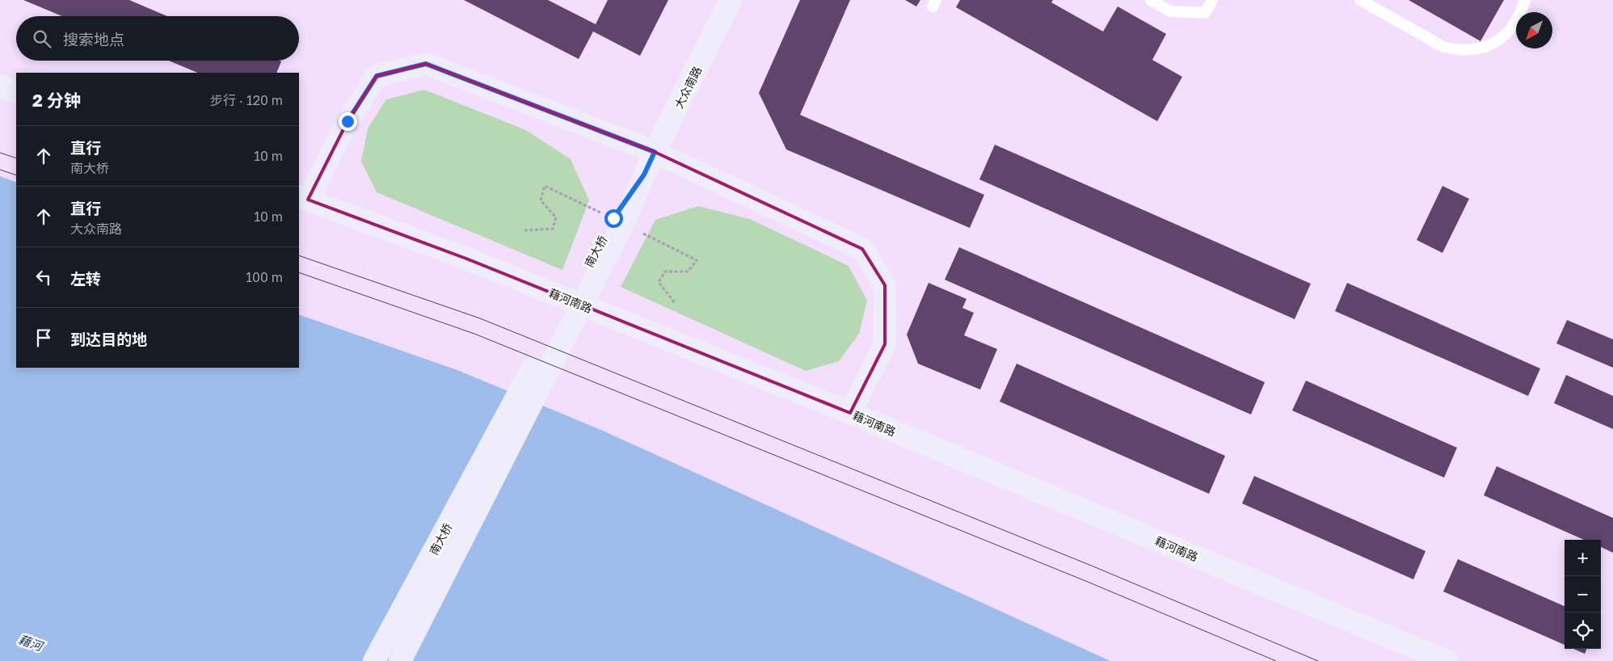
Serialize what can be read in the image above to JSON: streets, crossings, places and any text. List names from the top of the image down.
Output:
{
  "streets": {
    "main road": ["大众南路", "南大桥", "藉河南路"]
  },
  "crossings": [
    ["大众南路", "南大桥"]
  ],
  "water": ["藉河"],
  "north": "bottom left",
  "page": {
    "search": "搜索地点",
    "heading": ["2 分钟", "步行 · 120 m"],
    "list": [
      ["直行", "南大桥", "10 m"],
      ["直行", "大众南路", "10 m"],
      ["左转", "100 m"],
      "到达目的地"
    ],
    "map_buttons": ["+", "−"]
  }
}
